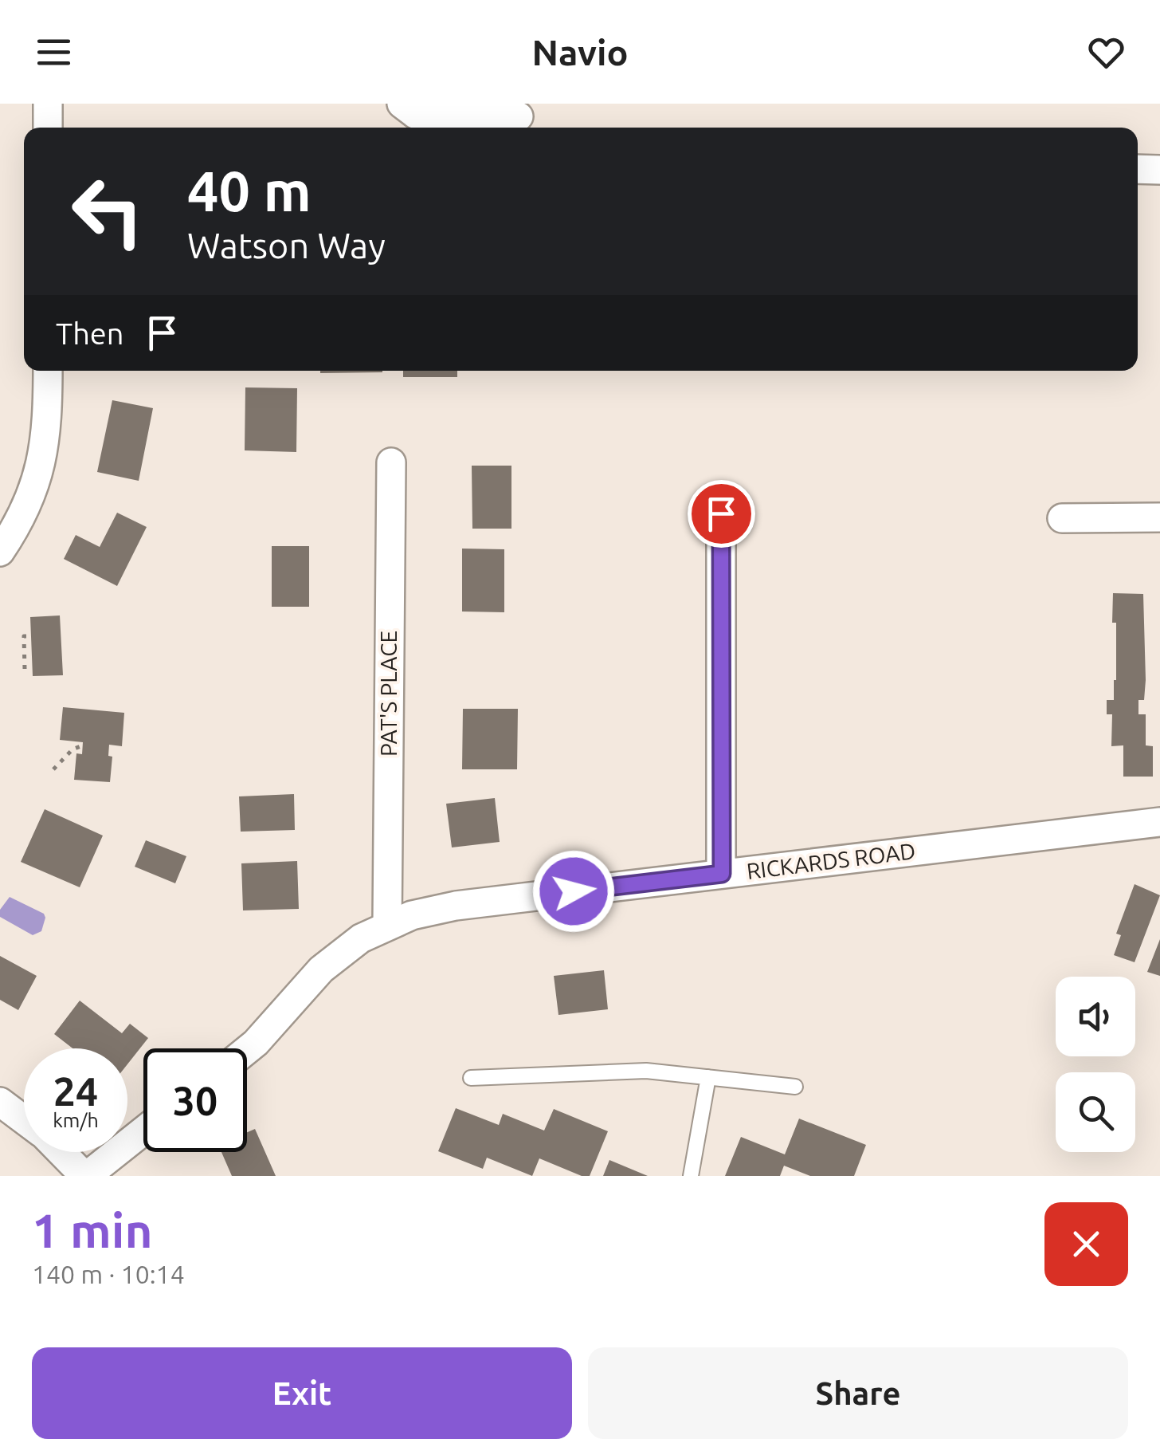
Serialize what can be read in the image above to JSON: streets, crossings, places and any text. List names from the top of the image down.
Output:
{
  "streets": {
    "street": ["PAT'S PLACE", "RICKARDS ROAD"]
  },
  "crossings": [
    ["PAT'S PLACE", "RICKARDS ROAD"]
  ],
  "page": {
    "header": "Navio",
    "turn": ["40 m", "Watson Way"],
    "then": "Then",
    "speed": "24 km/h",
    "limit": "30",
    "heading": ["1 min", "140 m · 10:14"],
    "buttons": ["Exit", "Share"]
  }
}
